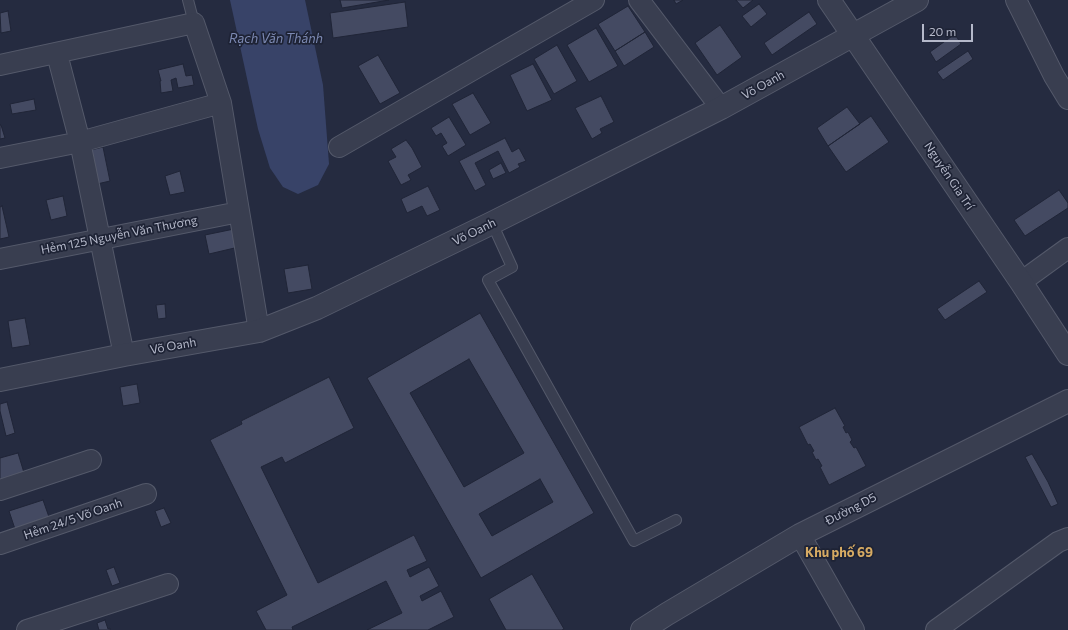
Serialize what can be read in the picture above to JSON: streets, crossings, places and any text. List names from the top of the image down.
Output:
{
  "streets": {
    "street": [
      "Võ Oanh",
      "Nguyễn Gia Trí",
      "Hẻm 125 Nguyễn Văn Thương",
      "Đường D5",
      "Hẻm 24/5 Võ Oanh"
    ]
  },
  "crossings": [
    ["Võ Oanh", "Nguyễn Gia Trí"]
  ],
  "districts": ["Khu phố 69"],
  "water": ["Rạch Văn Thánh"],
  "scale_bar": "20 m"
}
